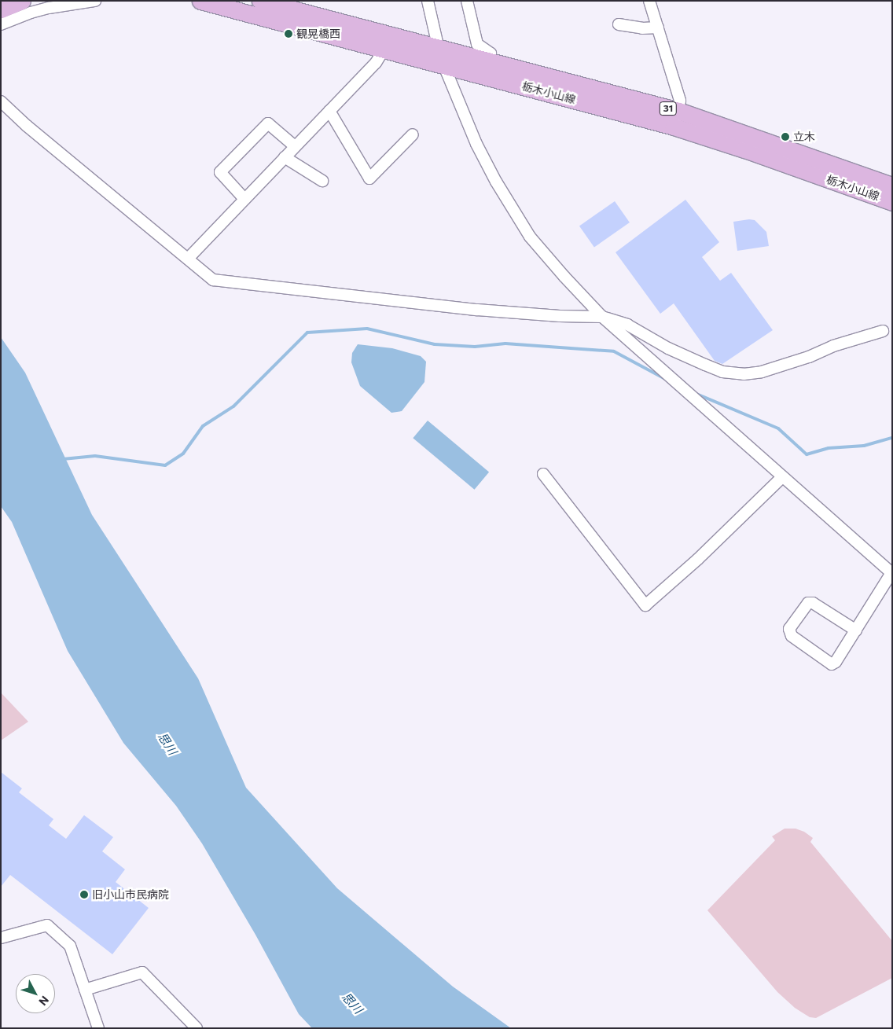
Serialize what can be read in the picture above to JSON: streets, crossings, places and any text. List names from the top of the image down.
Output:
{
  "streets": {
    "main road": ["栃木小山線", "31"]
  },
  "water": ["思川"],
  "places": ["観晃橋西", "立木", "旧小山市民病院"],
  "north": "bottom right"
}
